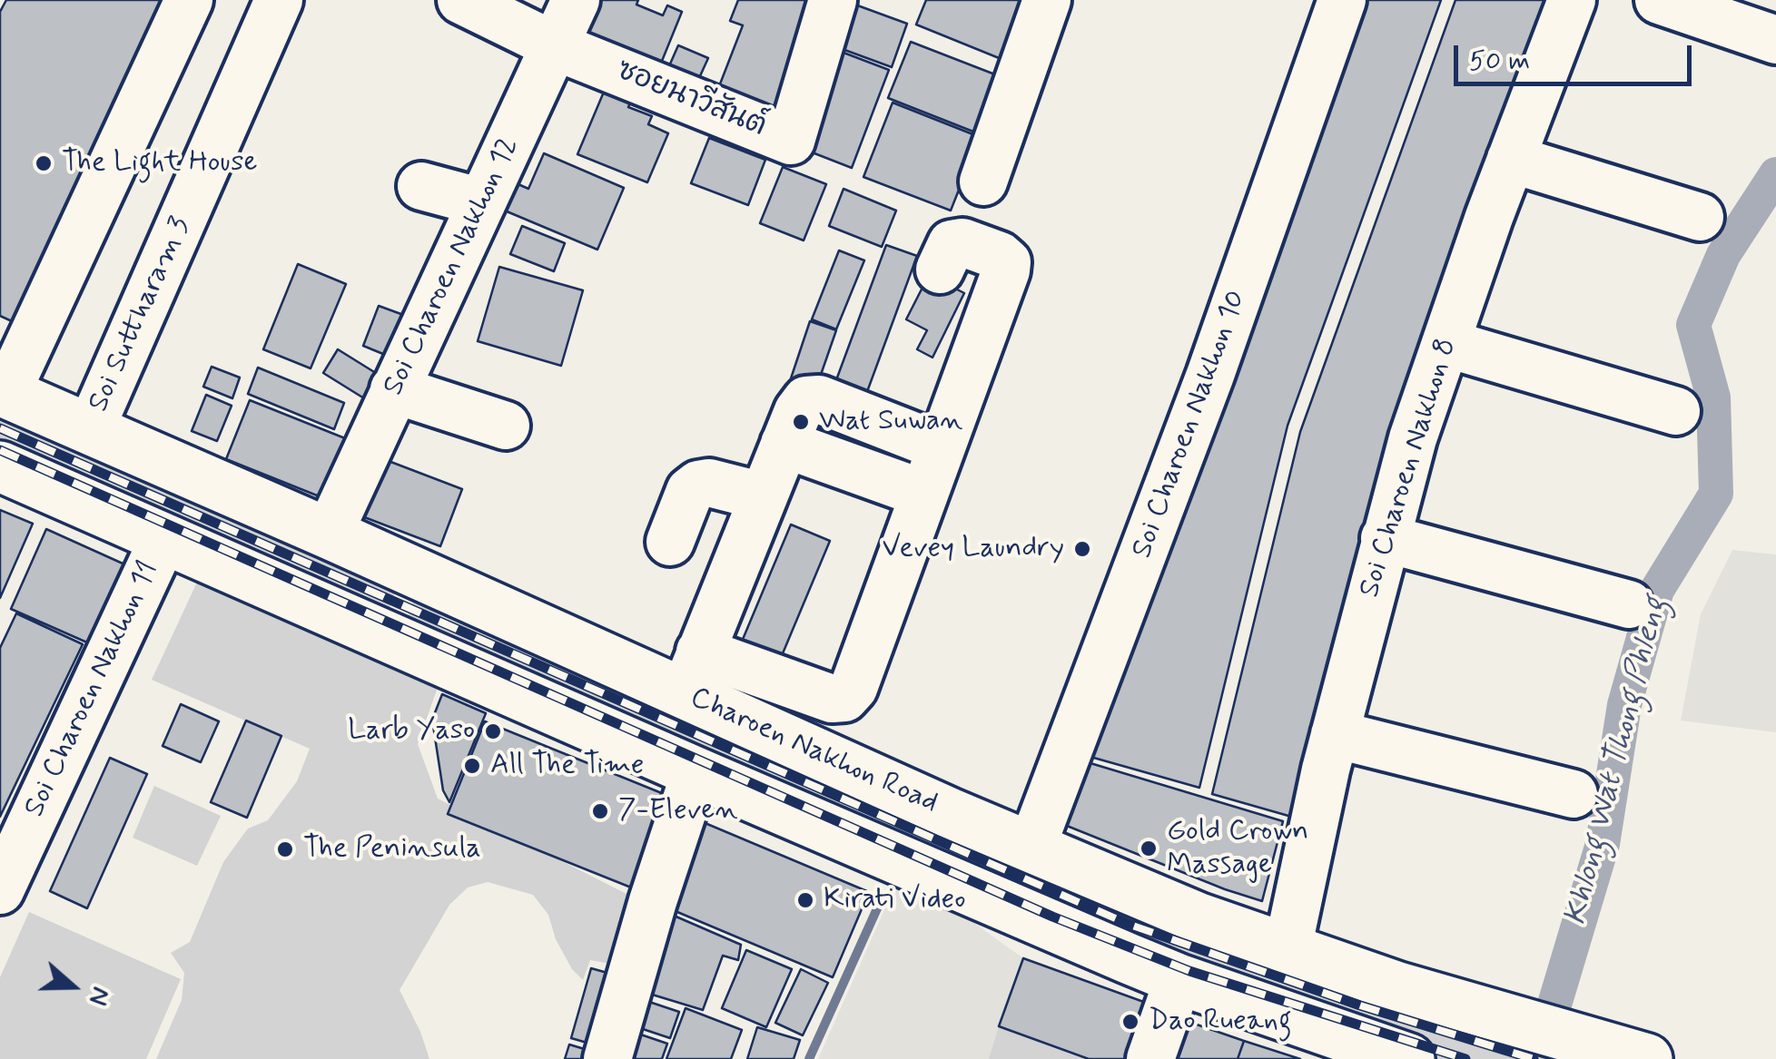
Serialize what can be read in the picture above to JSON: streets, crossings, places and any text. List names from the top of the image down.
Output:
{
  "streets": {
    "main road": ["Charoen Nakhon Road"],
    "street": [
      "ซอยนาวีสันต์",
      "Soi Charoen Nakhon 12",
      "Soi Suttharam 3",
      "Soi Charoen Nakhon 10",
      "Soi Charoen Nakhon 8",
      "Soi Charoen Nakhon 11"
    ]
  },
  "crossings": [
    ["ซอยนาวีสันต์", "Soi Charoen Nakhon 12"],
    ["Soi Charoen Nakhon 12", "Charoen Nakhon Road"],
    ["Soi Suttharam 3", "Charoen Nakhon Road"],
    ["Soi Charoen Nakhon 10", "Charoen Nakhon Road"],
    ["Soi Charoen Nakhon 8", "Charoen Nakhon Road"]
  ],
  "water": ["Khlong Wat Thong Phleng"],
  "places": [
    "The Light House",
    "Wat Suwan",
    "Vevey Laundry",
    "Larb Yaso",
    "All The Time",
    "7-Eleven",
    "Gold Crown Massage",
    "The Peninsula",
    "Kirati Video",
    "Dao Rueang"
  ],
  "scale_bar": "50 m",
  "north": "right"
}
